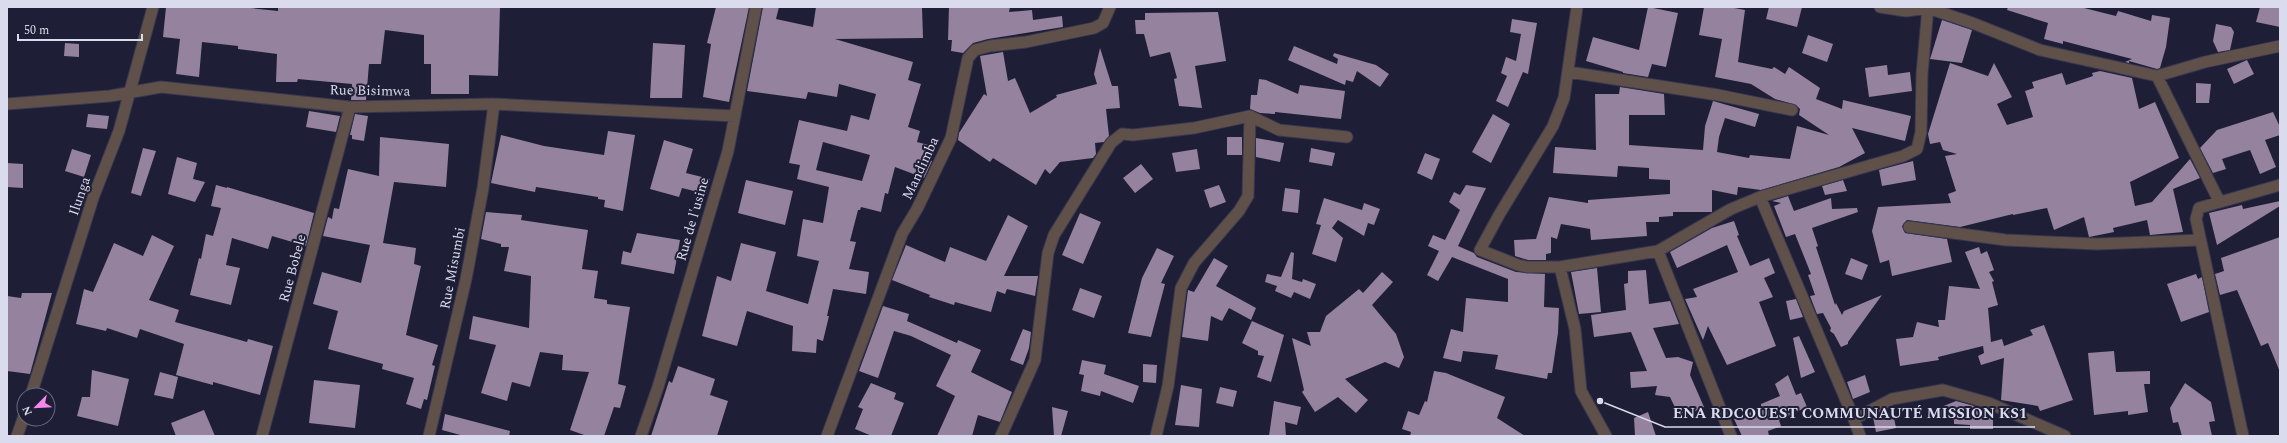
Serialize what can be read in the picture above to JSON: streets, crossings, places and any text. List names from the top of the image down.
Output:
{
  "streets": {
    "street": [
      "Rue Bisimwa",
      "Mandimba",
      "Ilunga",
      "Rue de l'usine",
      "Rue Bobele",
      "Rue Misumbi"
    ]
  },
  "crossings": [
    ["Rue Bisimwa", "Ilunga"],
    ["Rue Bisimwa", "Rue de l'usine"],
    ["Rue Bisimwa", "Rue Bobele"],
    ["Rue Bisimwa", "Rue Misumbi"]
  ],
  "places": ["ENA RDCOUEST COMMUNAUTÉ MISSION KS1"],
  "scale_bar": "50 m",
  "north": "bottom left"
}
